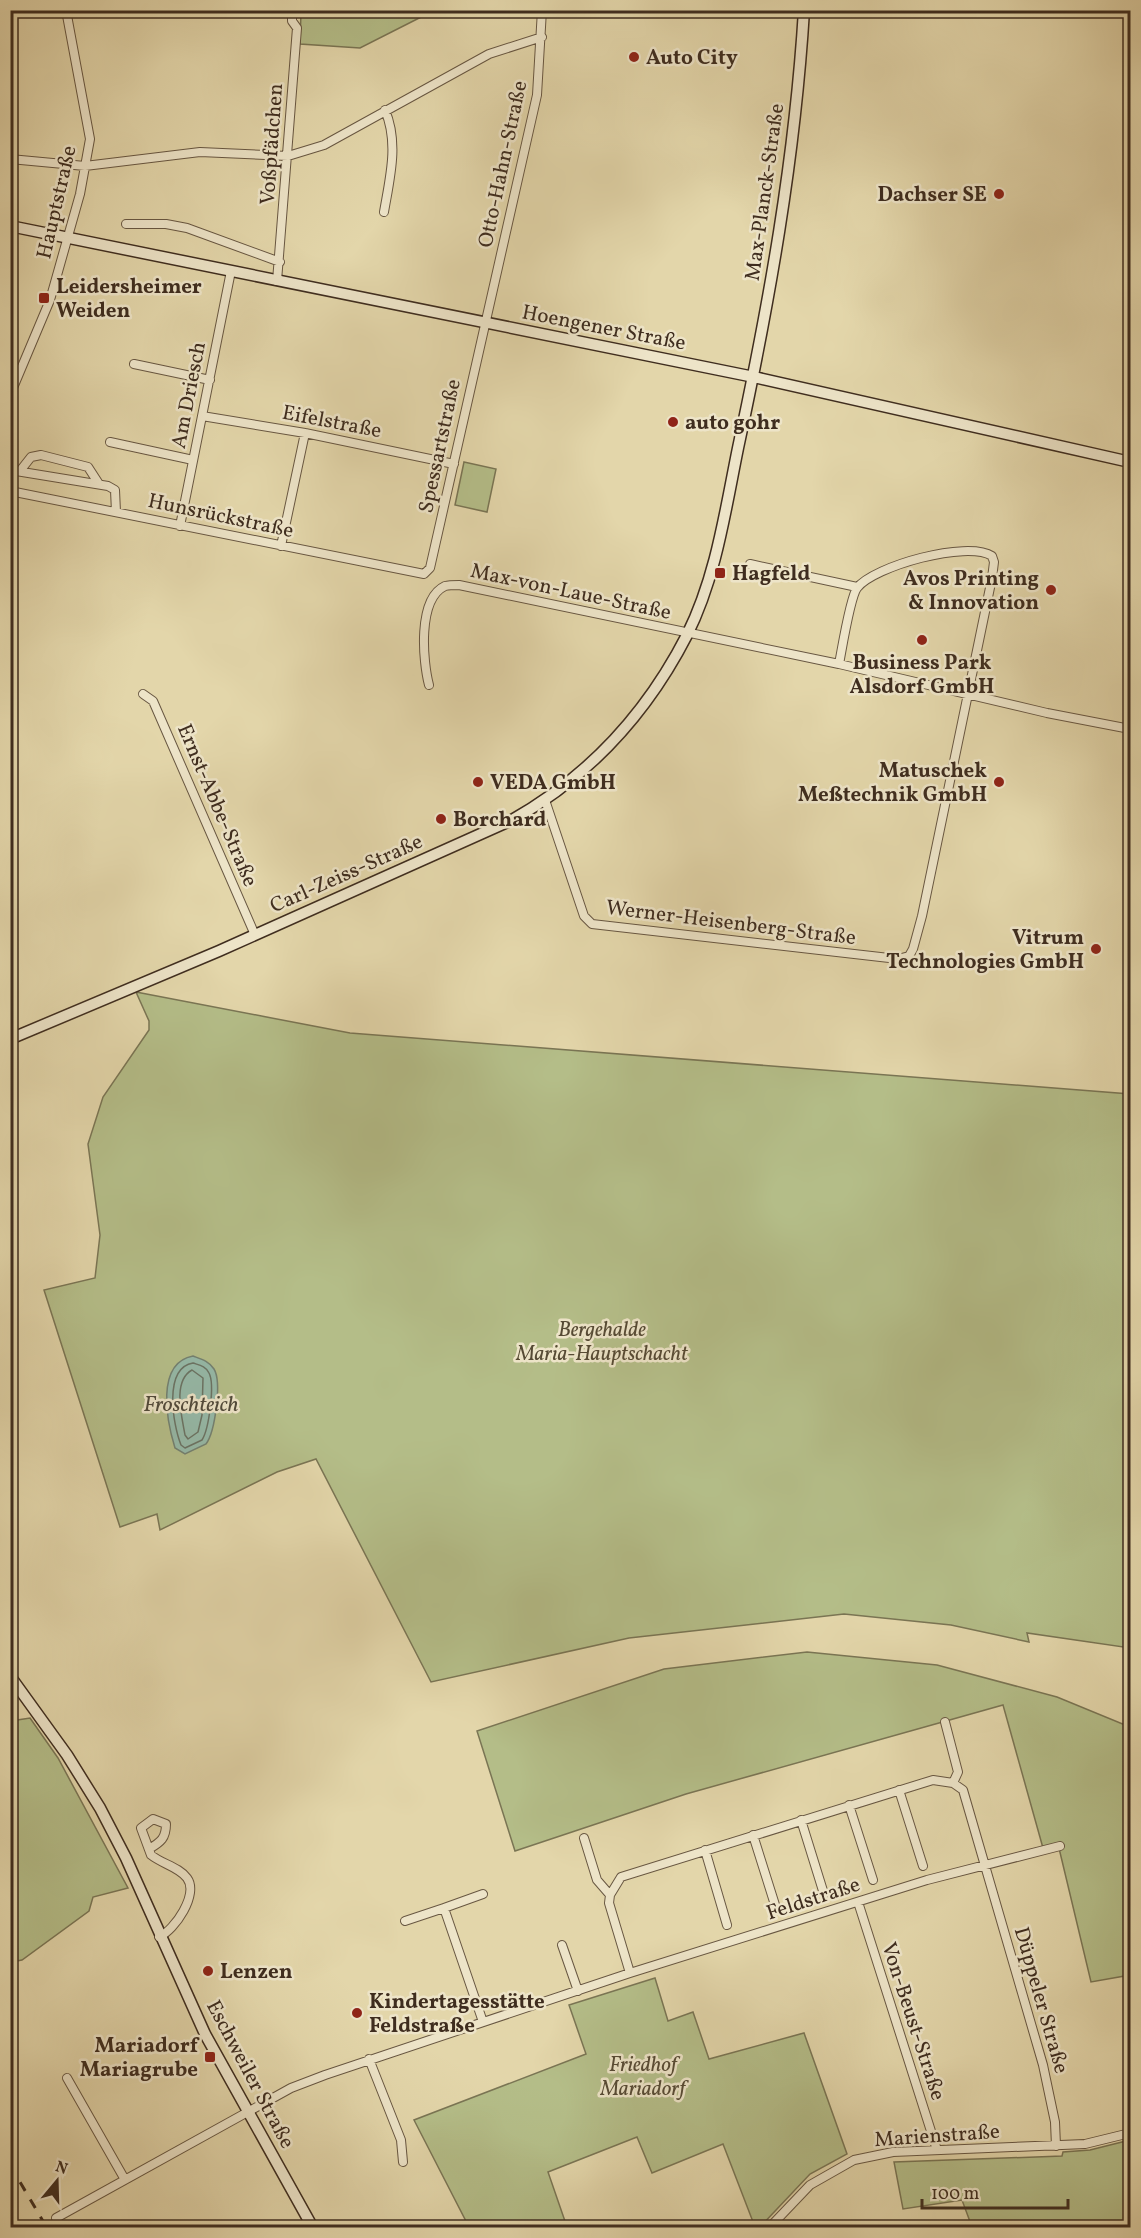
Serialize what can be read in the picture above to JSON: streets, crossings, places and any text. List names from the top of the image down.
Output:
{
  "streets": {
    "street": [
      "Voßpfädchen",
      "Otto-Hahn-Straße",
      "Max-Planck-Straße",
      "Hauptstraße",
      "Hoengener Straße",
      "Am Driesch",
      "Eifelstraße",
      "Spessartstraße",
      "Hunsrückstraße",
      "Max-von-Laue-Straße",
      "Ernst-Abbe-Straße",
      "Carl-Zeiss-Straße",
      "Werner-Heisenberg-Straße",
      "Feldstraße",
      "Düppeler Straße",
      "Von-Beust-Straße",
      "Eschweiler Straße",
      "Marienstraße"
    ]
  },
  "crossings": [
    ["Voßpfädchen", "Hoengener Straße"],
    ["Otto-Hahn-Straße", "Hoengener Straße"],
    ["Otto-Hahn-Straße", "Spessartstraße"],
    ["Max-Planck-Straße", "Hoengener Straße"],
    ["Max-Planck-Straße", "Carl-Zeiss-Straße"],
    ["Hauptstraße", "Hoengener Straße"],
    ["Hoengener Straße", "Am Driesch"],
    ["Hoengener Straße", "Spessartstraße"],
    ["Hoengener Straße", "Carl-Zeiss-Straße"],
    ["Am Driesch", "Eifelstraße"],
    ["Am Driesch", "Hunsrückstraße"],
    ["Eifelstraße", "Spessartstraße"],
    ["Spessartstraße", "Hunsrückstraße"],
    ["Max-von-Laue-Straße", "Carl-Zeiss-Straße"],
    ["Ernst-Abbe-Straße", "Carl-Zeiss-Straße"],
    ["Carl-Zeiss-Straße", "Werner-Heisenberg-Straße"],
    ["Feldstraße", "Düppeler Straße"],
    ["Feldstraße", "Von-Beust-Straße"],
    ["Feldstraße", "Eschweiler Straße"],
    ["Düppeler Straße", "Marienstraße"],
    ["Von-Beust-Straße", "Marienstraße"]
  ],
  "water": ["Froschteich"],
  "parks": ["Bergehalde Maria-Hauptschacht", "Friedhof Mariadorf"],
  "places": {
    "other": [
      "Auto City",
      "Dachser SE",
      "auto gohr",
      "Avos Printing & Innovation",
      "Business Park Alsdorf GmbH",
      "VEDA GmbH",
      "Matuschek Meßtechnik GmbH",
      "Borchard",
      "Vitrum Technologies GmbH",
      "Lenzen",
      "Kindertagesstätte Feldstraße"
    ],
    "transit": ["Leidersheimer Weiden", "Hagfeld", "Mariadorf Mariagrube"]
  },
  "scale_bar": "100 m",
  "north": "top"
}
